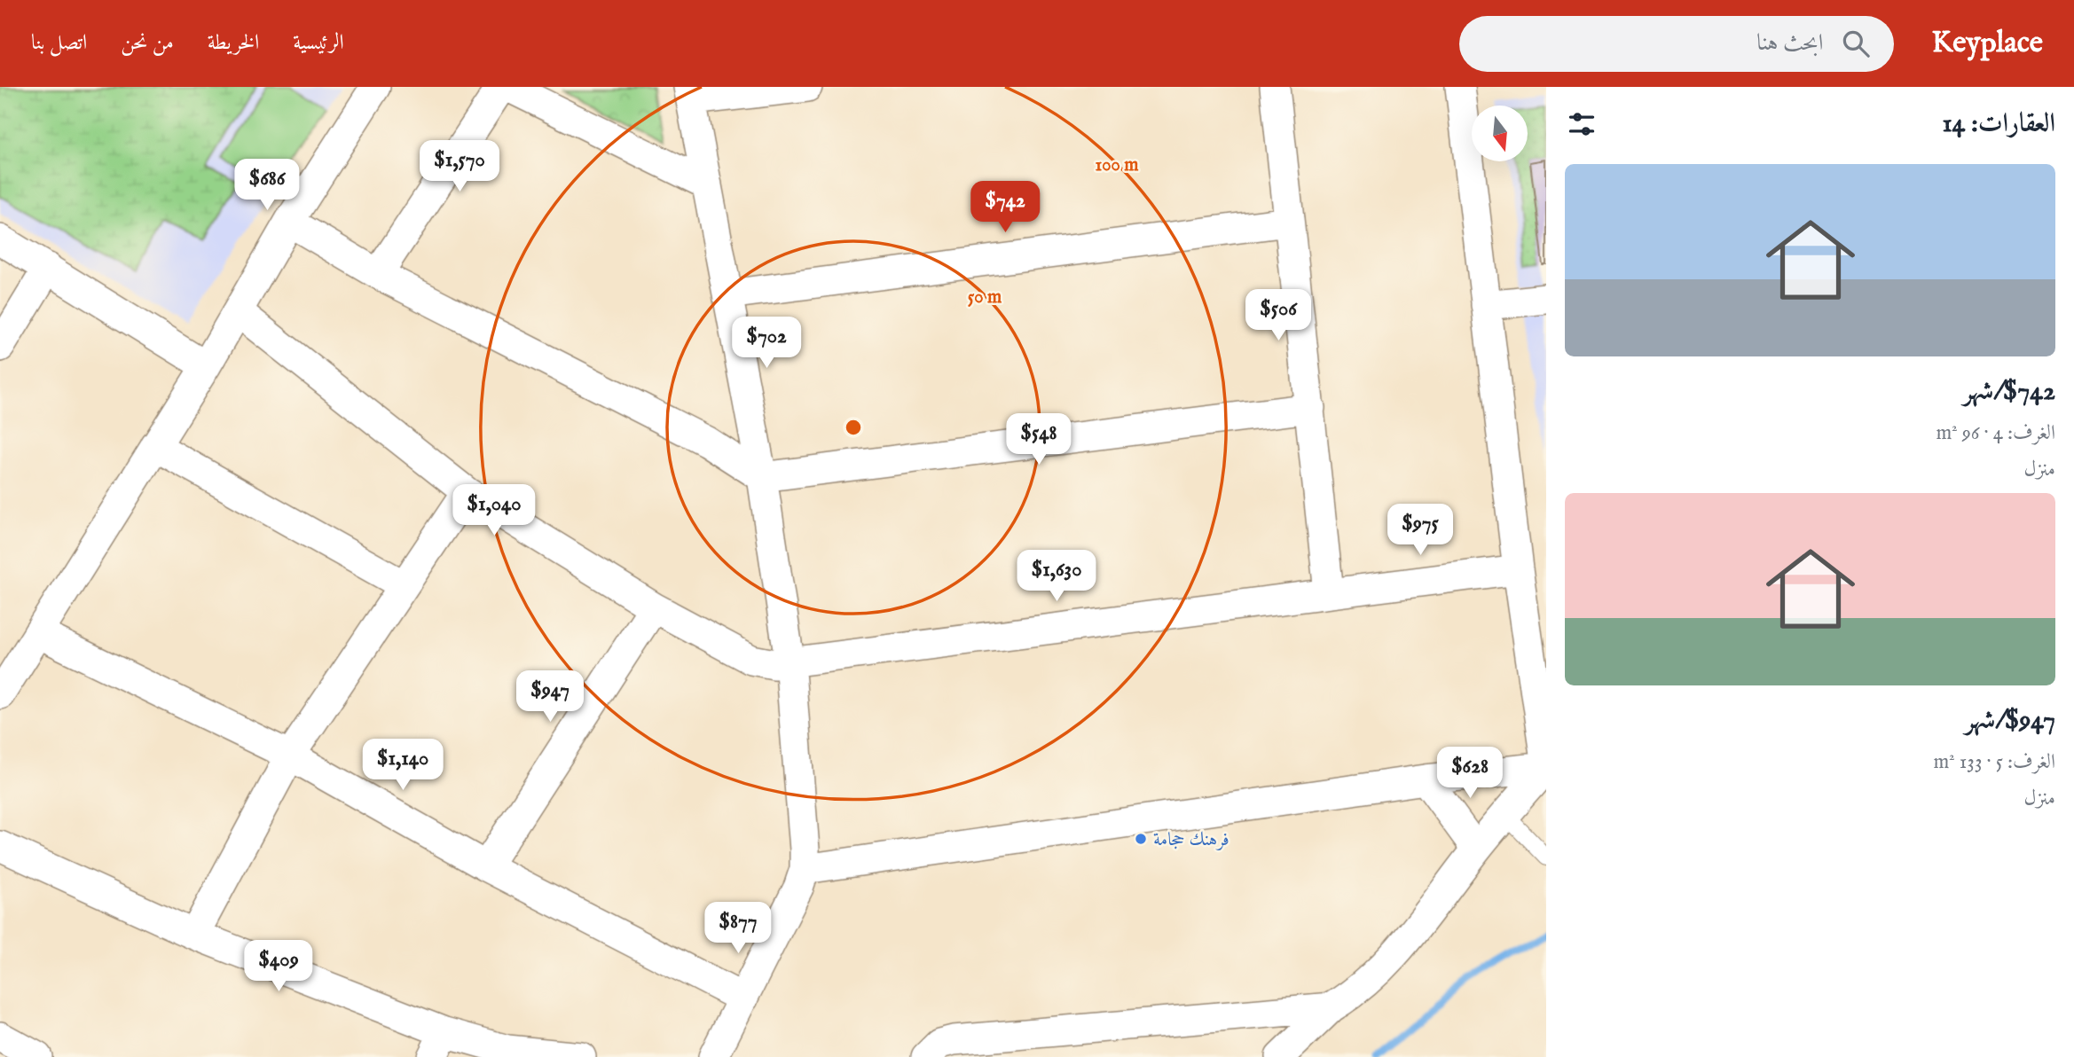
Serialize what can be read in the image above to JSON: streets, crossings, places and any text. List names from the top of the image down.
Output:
{
  "places": ["فرهنك حجامة"],
  "north": "bottom",
  "page": {
    "header": "Keyplace",
    "search": "ابحث هنا",
    "nav": [
      "الرئيسية",
      "الخريطة",
      "من نحن",
      "اتصل بنا"
    ],
    "heading": "العقارات: 14",
    "price": [
      "$1,570",
      "$686",
      "$742",
      "$506",
      "$702",
      "$548",
      "$1,040",
      "$975",
      "$1,630",
      "$947",
      "$1,140",
      "$628",
      "$877",
      "$409"
    ],
    "list": [
      {
        "name": "$742/شهر",
        "note": "الغرف: 4 · 96 m² · منزل"
      },
      {
        "name": "$947/شهر",
        "note": "الغرف: 5 · 133 m² · منزل"
      }
    ]
  },
  "rings": ["100 m", "50 m"]
}
